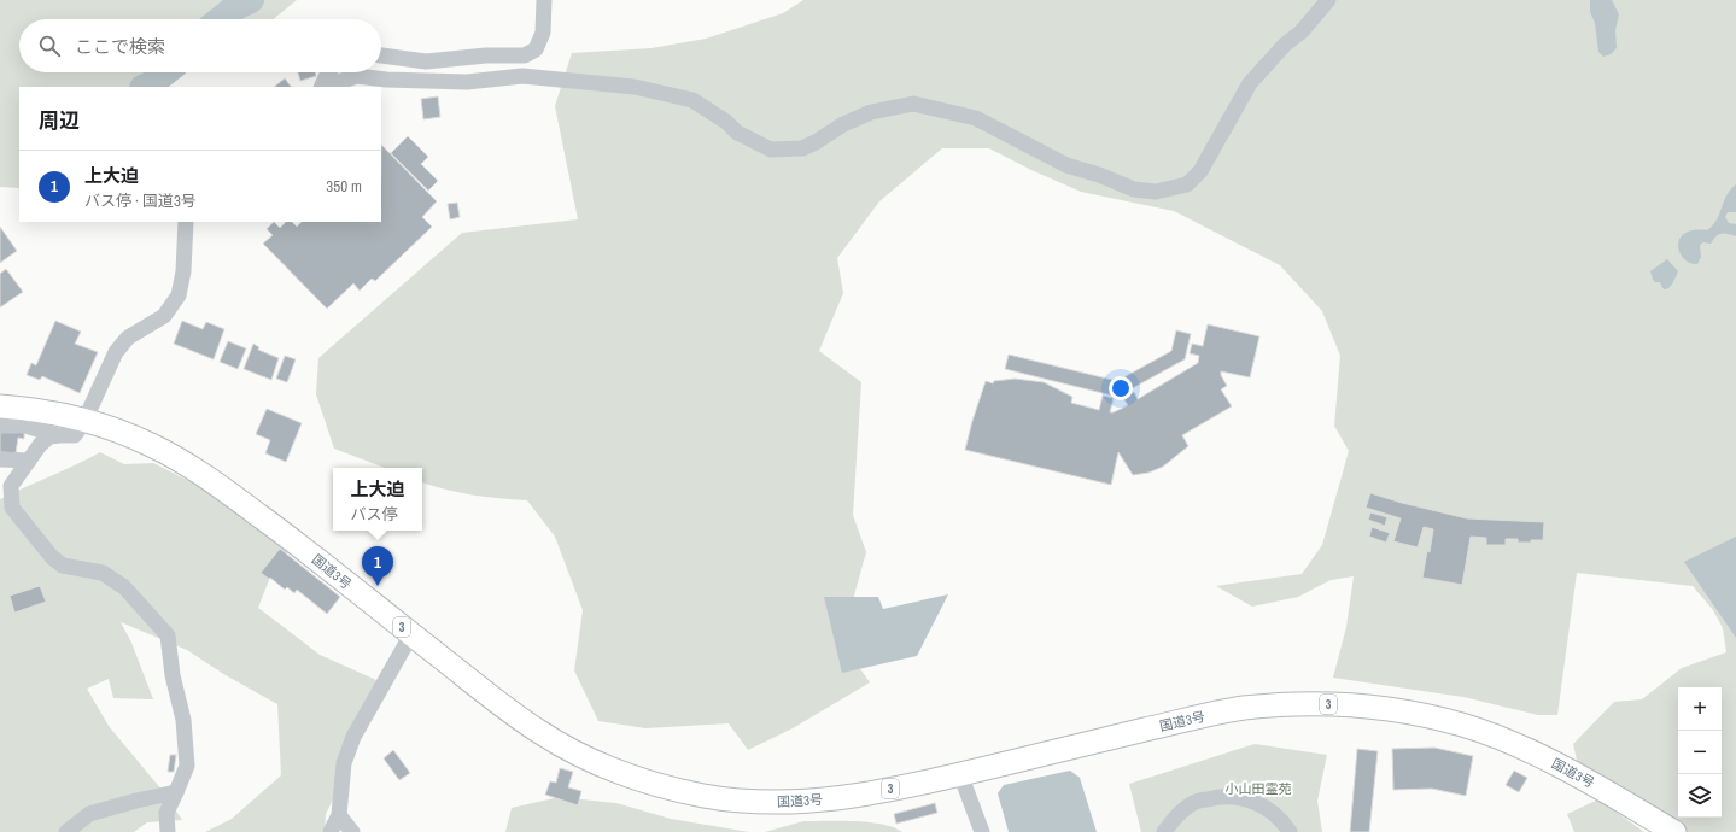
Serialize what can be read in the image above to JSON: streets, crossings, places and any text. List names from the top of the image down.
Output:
{
  "streets": {
    "highway": ["国道3号", "3"]
  },
  "parks": ["小山田霊苑"],
  "page": {
    "search": "ここで検索",
    "heading": "周辺",
    "list": [
      {
        "mark": "1",
        "name": "上大迫",
        "note": "バス停 · 国道3号",
        "value": "350 m"
      }
    ],
    "popup": ["上大迫", "バス停"],
    "pins": "1",
    "map_buttons": ["+", "−"]
  }
}
